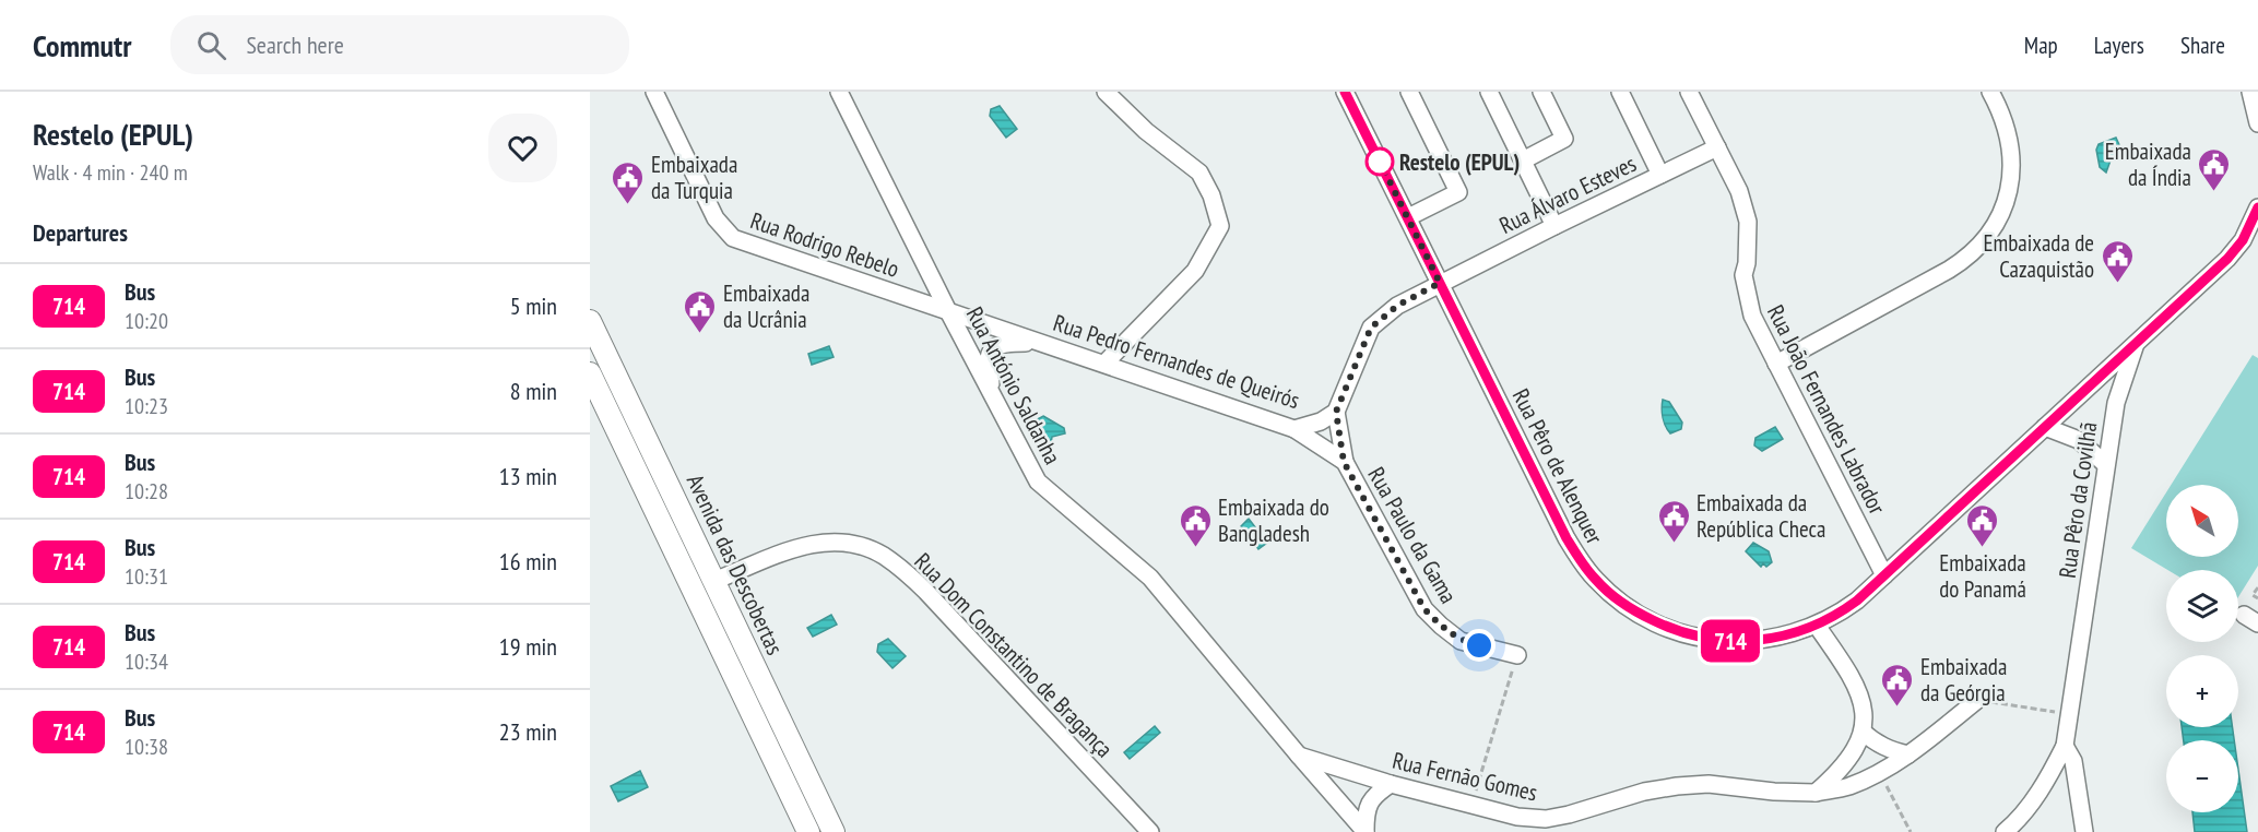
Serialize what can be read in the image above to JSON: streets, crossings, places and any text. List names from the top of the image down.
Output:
{
  "streets": {
    "main road": ["Avenida das Descobertas"],
    "street": [
      "Rua Álvaro Esteves",
      "Rua Rodrigo Rebelo",
      "Rua Pedro Fernandes de Queirós",
      "Rua António Saldanha",
      "Rua João Fernandes Labrador",
      "Rua Pêro de Alenquer",
      "Rua Pêro da Covilhã",
      "Rua Paulo da Gama",
      "Rua Dom Constantino de Bragança",
      "Rua Fernão Gomes"
    ]
  },
  "crossings": [
    ["Rua Álvaro Esteves", "Rua João Fernandes Labrador"],
    ["Rua Álvaro Esteves", "Rua Pêro de Alenquer"],
    ["Rua Rodrigo Rebelo", "Rua Pedro Fernandes de Queirós"],
    ["Rua Rodrigo Rebelo", "Rua António Saldanha"],
    ["Rua Pedro Fernandes de Queirós", "Rua António Saldanha"],
    ["Rua Pedro Fernandes de Queirós", "Rua Paulo da Gama"],
    ["Rua António Saldanha", "Rua Fernão Gomes"],
    ["Rua João Fernandes Labrador", "Rua Pêro de Alenquer"],
    ["Rua Pêro de Alenquer", "Rua Pêro da Covilhã"],
    ["Avenida das Descobertas", "Rua Dom Constantino de Bragança"]
  ],
  "places": {
    "other": ["Restelo (EPUL)"],
    "public building": [
      "Embaixada da Índia",
      "Embaixada da Turquia",
      "Embaixada de Cazaquistão",
      "Embaixada da Ucrânia",
      "Embaixada da República Checa",
      "Embaixada do Bangladesh",
      "Embaixada do Panamá",
      "Embaixada da Geórgia"
    ]
  },
  "lines": ["bus line 714"],
  "north": "top left",
  "page": {
    "header": "Commutr",
    "search": "Search here",
    "nav": ["Map", "Layers", "Share"],
    "heading": [
      ["Restelo (EPUL)", "Walk · 4 min · 240 m"],
      "Departures"
    ],
    "on_map": "714",
    "list": [
      {
        "mark": "714",
        "name": "Bus",
        "note": "10:20",
        "value": "5 min"
      },
      {
        "mark": "714",
        "name": "Bus",
        "note": "10:23",
        "value": "8 min"
      },
      {
        "mark": "714",
        "name": "Bus",
        "note": "10:28",
        "value": "13 min"
      },
      {
        "mark": "714",
        "name": "Bus",
        "note": "10:31",
        "value": "16 min"
      },
      {
        "mark": "714",
        "name": "Bus",
        "note": "10:34",
        "value": "19 min"
      },
      {
        "mark": "714",
        "name": "Bus",
        "note": "10:38",
        "value": "23 min"
      }
    ],
    "map_buttons": ["+", "−"]
  }
}
